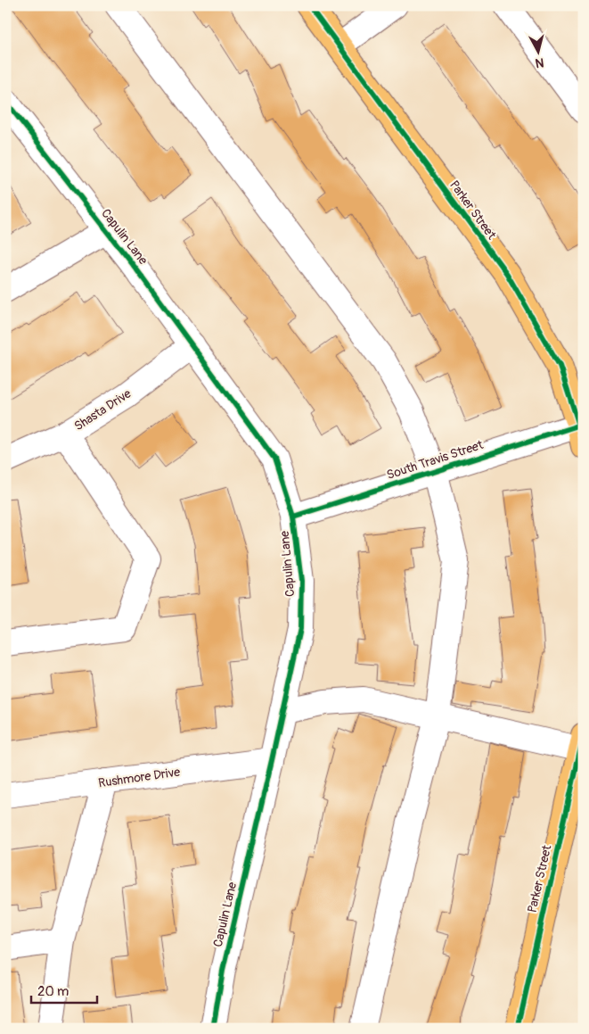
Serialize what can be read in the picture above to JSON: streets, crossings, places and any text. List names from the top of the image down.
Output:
{
  "streets": {
    "main road": ["Parker Street"],
    "street": [
      "Capulin Lane",
      "Shasta Drive",
      "South Travis Street",
      "Rushmore Drive"
    ]
  },
  "crossings": [
    ["Parker Street", "South Travis Street"],
    ["Capulin Lane", "Shasta Drive"],
    ["Capulin Lane", "South Travis Street"],
    ["Capulin Lane", "Rushmore Drive"]
  ],
  "scale_bar": "20 m",
  "north": "bottom"
}
